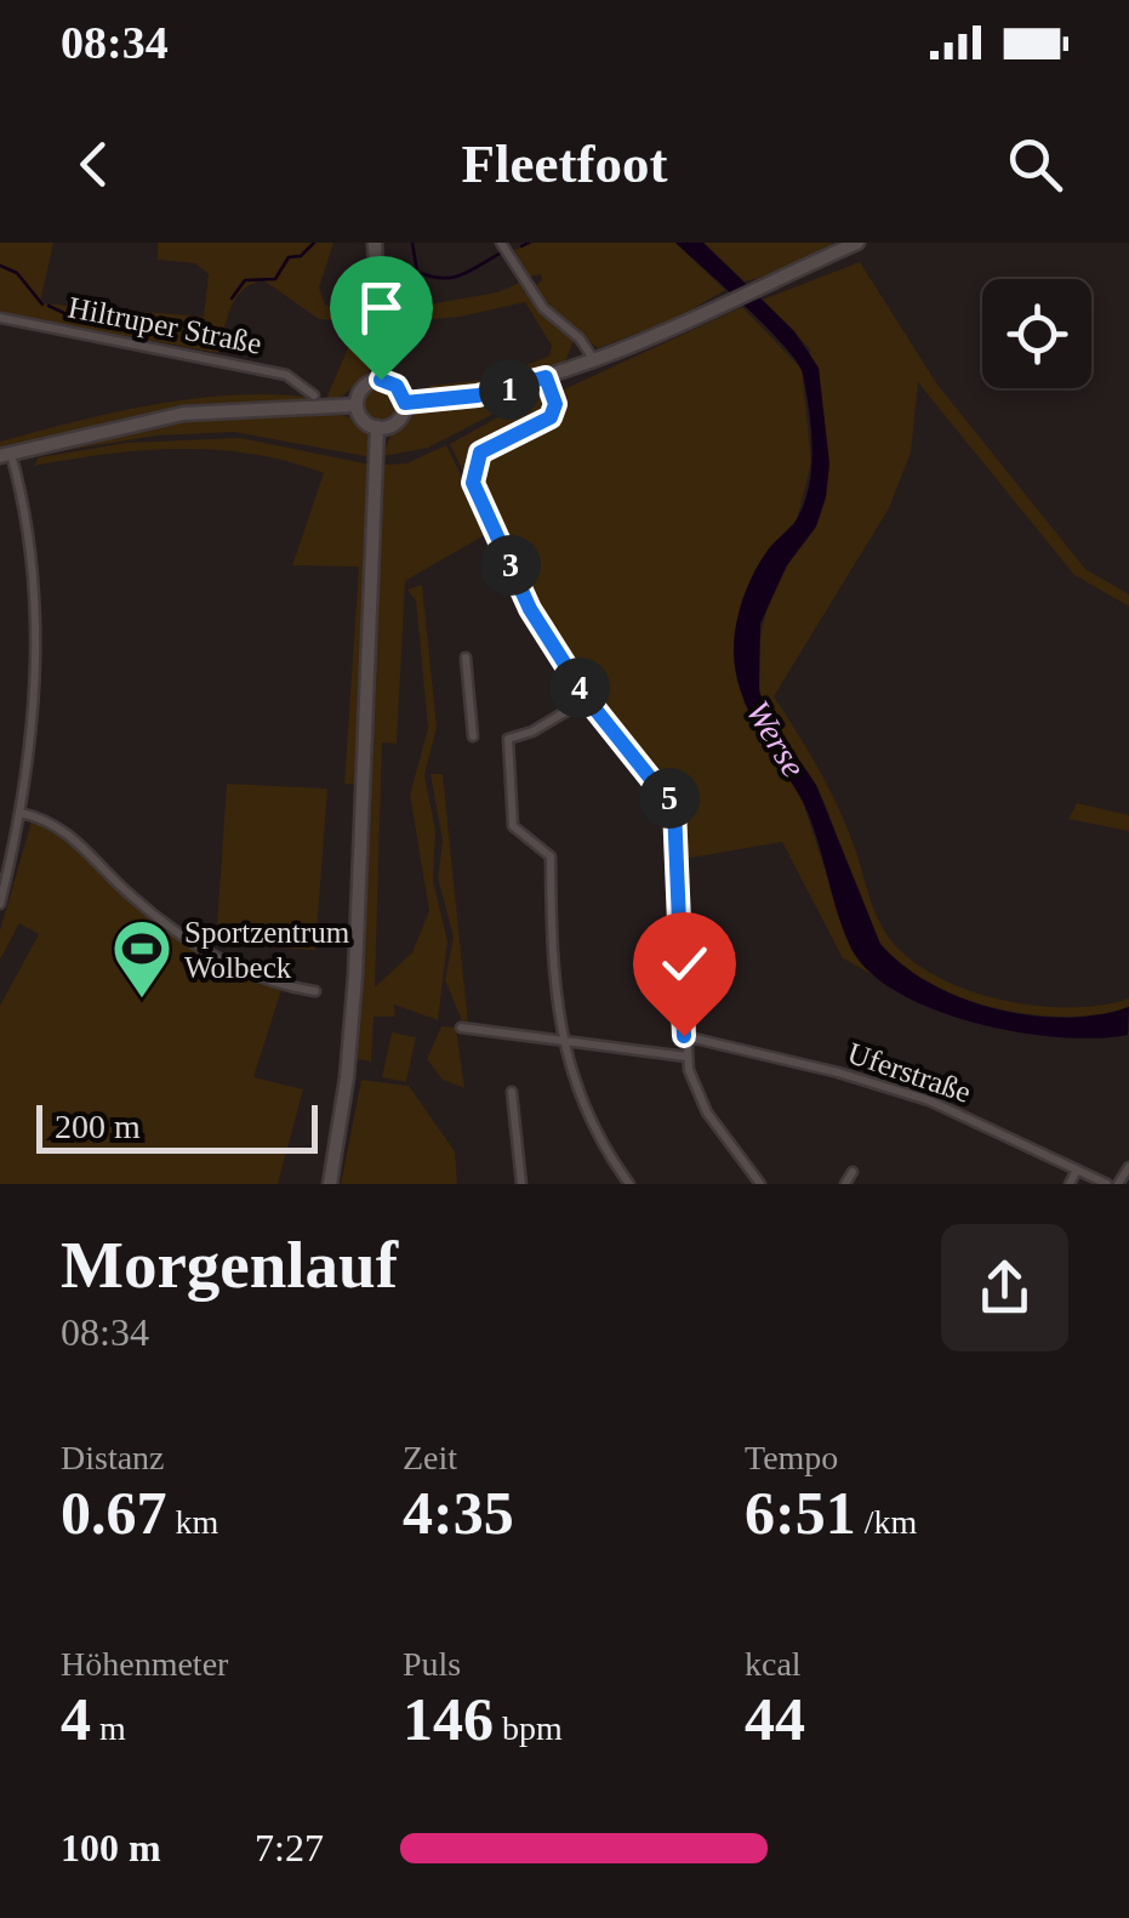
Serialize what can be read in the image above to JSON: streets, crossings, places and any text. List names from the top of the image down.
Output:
{
  "streets": {
    "street": ["Hiltruper Straße", "Uferstraße"]
  },
  "water": ["Werse"],
  "places": {
    "sports": ["Sportzentrum Wolbeck"]
  },
  "scale_bar": "200 m",
  "page": {
    "status": "08:34",
    "header": "Fleetfoot",
    "pins": [
      "1",
      "3",
      "4",
      "5"
    ],
    "scale": "200 m",
    "heading": ["Morgenlauf", "08:34"],
    "stats": [
      ["Distanz", "0.67 km"],
      ["Zeit", "4:35"],
      ["Tempo", "6:51 /km"],
      ["Höhenmeter", "4 m"],
      ["Puls", "146 bpm"],
      ["kcal", "44"]
    ],
    "list": [
      {
        "name": "100 m",
        "note": "7:27"
      }
    ]
  }
}
